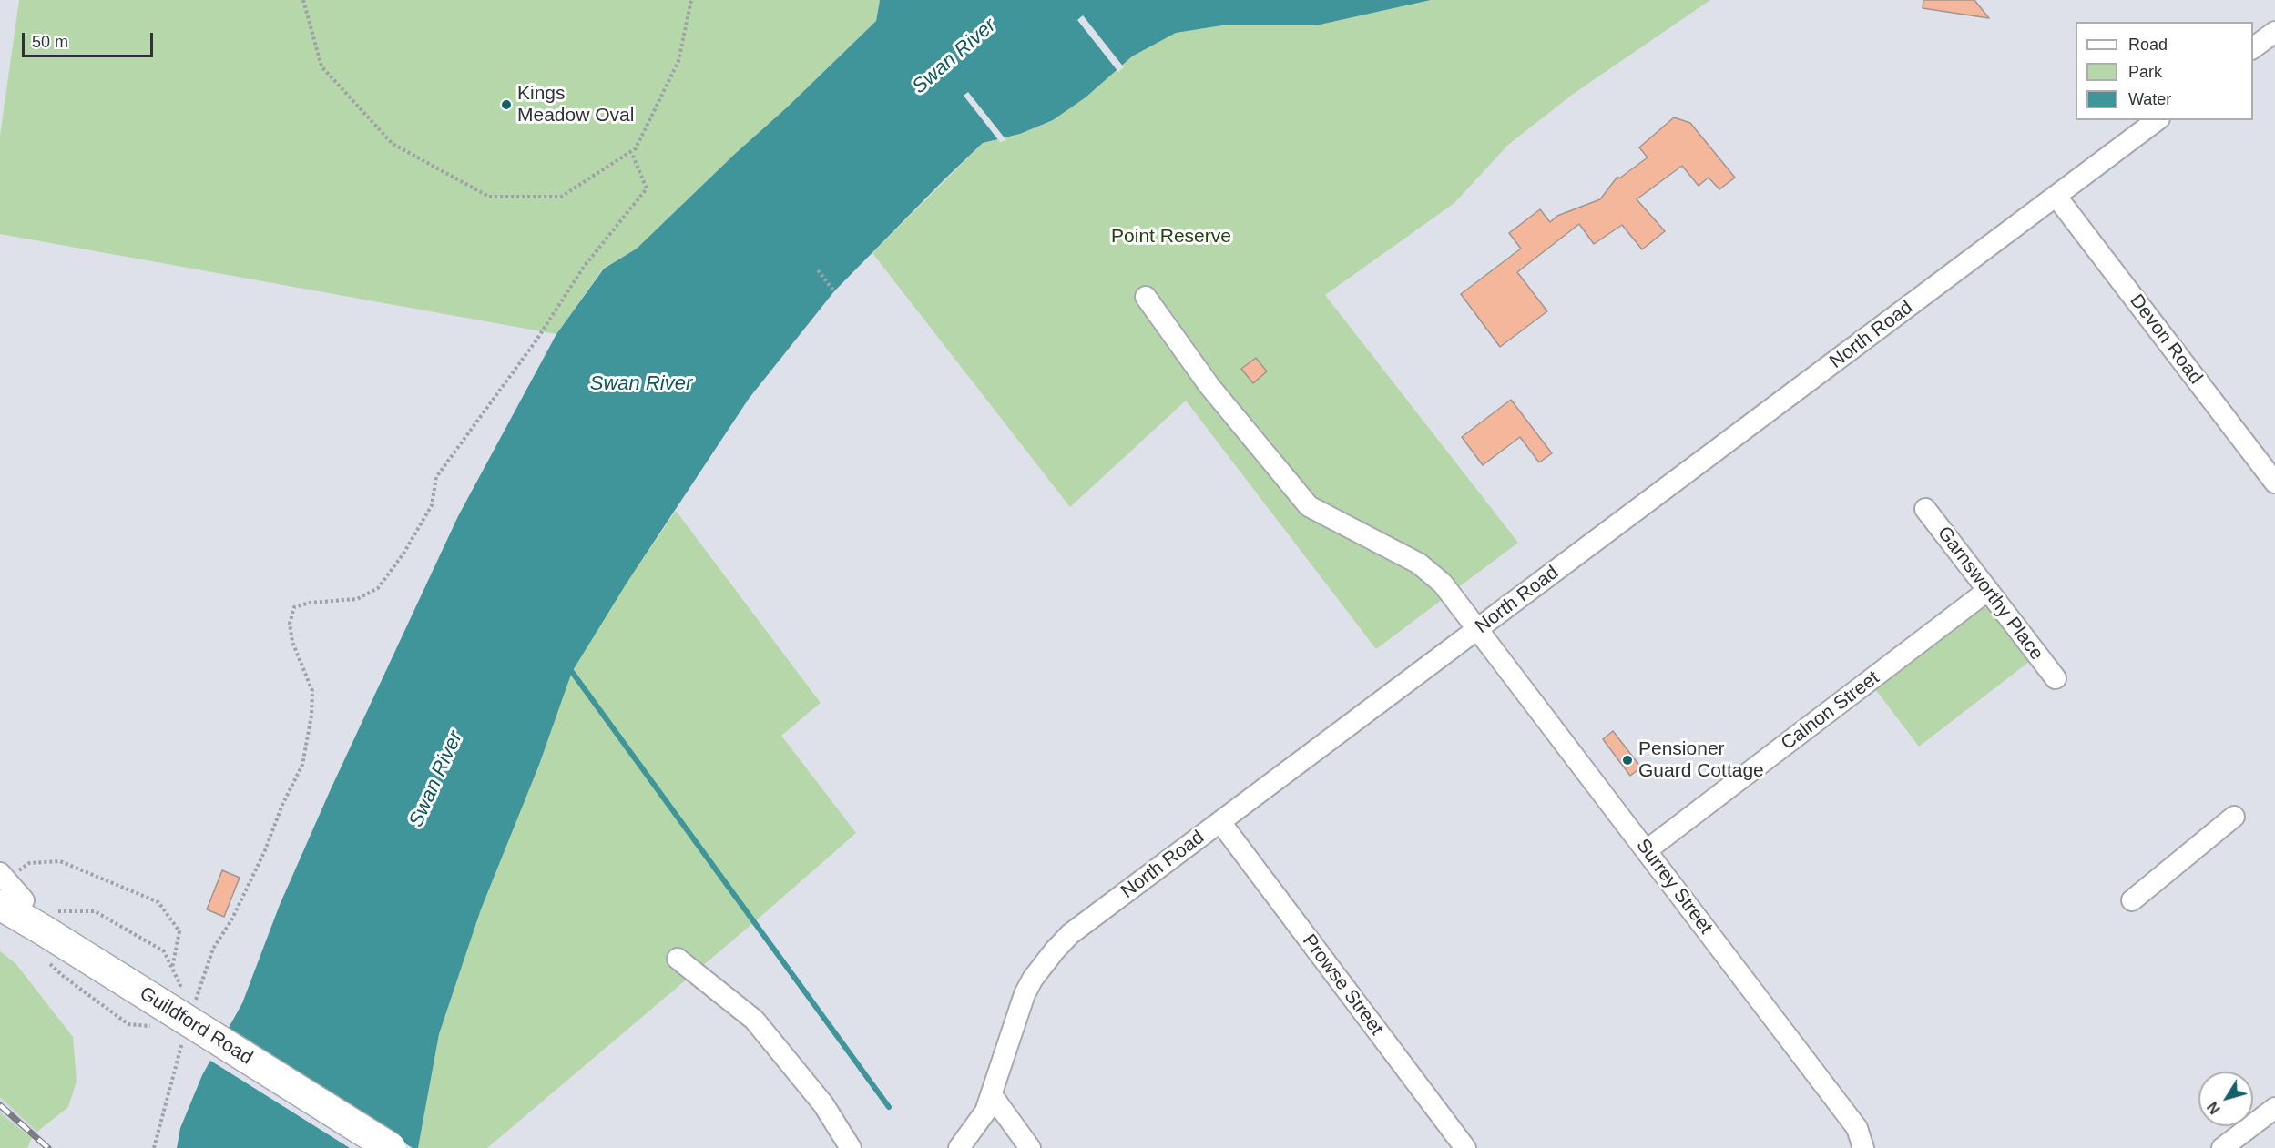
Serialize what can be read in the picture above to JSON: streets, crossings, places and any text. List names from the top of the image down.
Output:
{
  "streets": {
    "highway": ["Guildford Road"],
    "street": [
      "North Road",
      "Devon Road",
      "Garnsworthy Place",
      "Calnon Street",
      "Surrey Street",
      "Prowse Street"
    ]
  },
  "crossings": [
    ["North Road", "Devon Road"],
    ["North Road", "Surrey Street"],
    ["North Road", "Prowse Street"],
    ["Garnsworthy Place", "Calnon Street"],
    ["Calnon Street", "Surrey Street"]
  ],
  "water": ["Swan River"],
  "parks": ["Point Reserve"],
  "places": ["Kings Meadow Oval", "Pensioner Guard Cottage"],
  "legend": ["Road", "Park", "Water"],
  "scale_bar": "50 m",
  "north": "bottom left"
}
